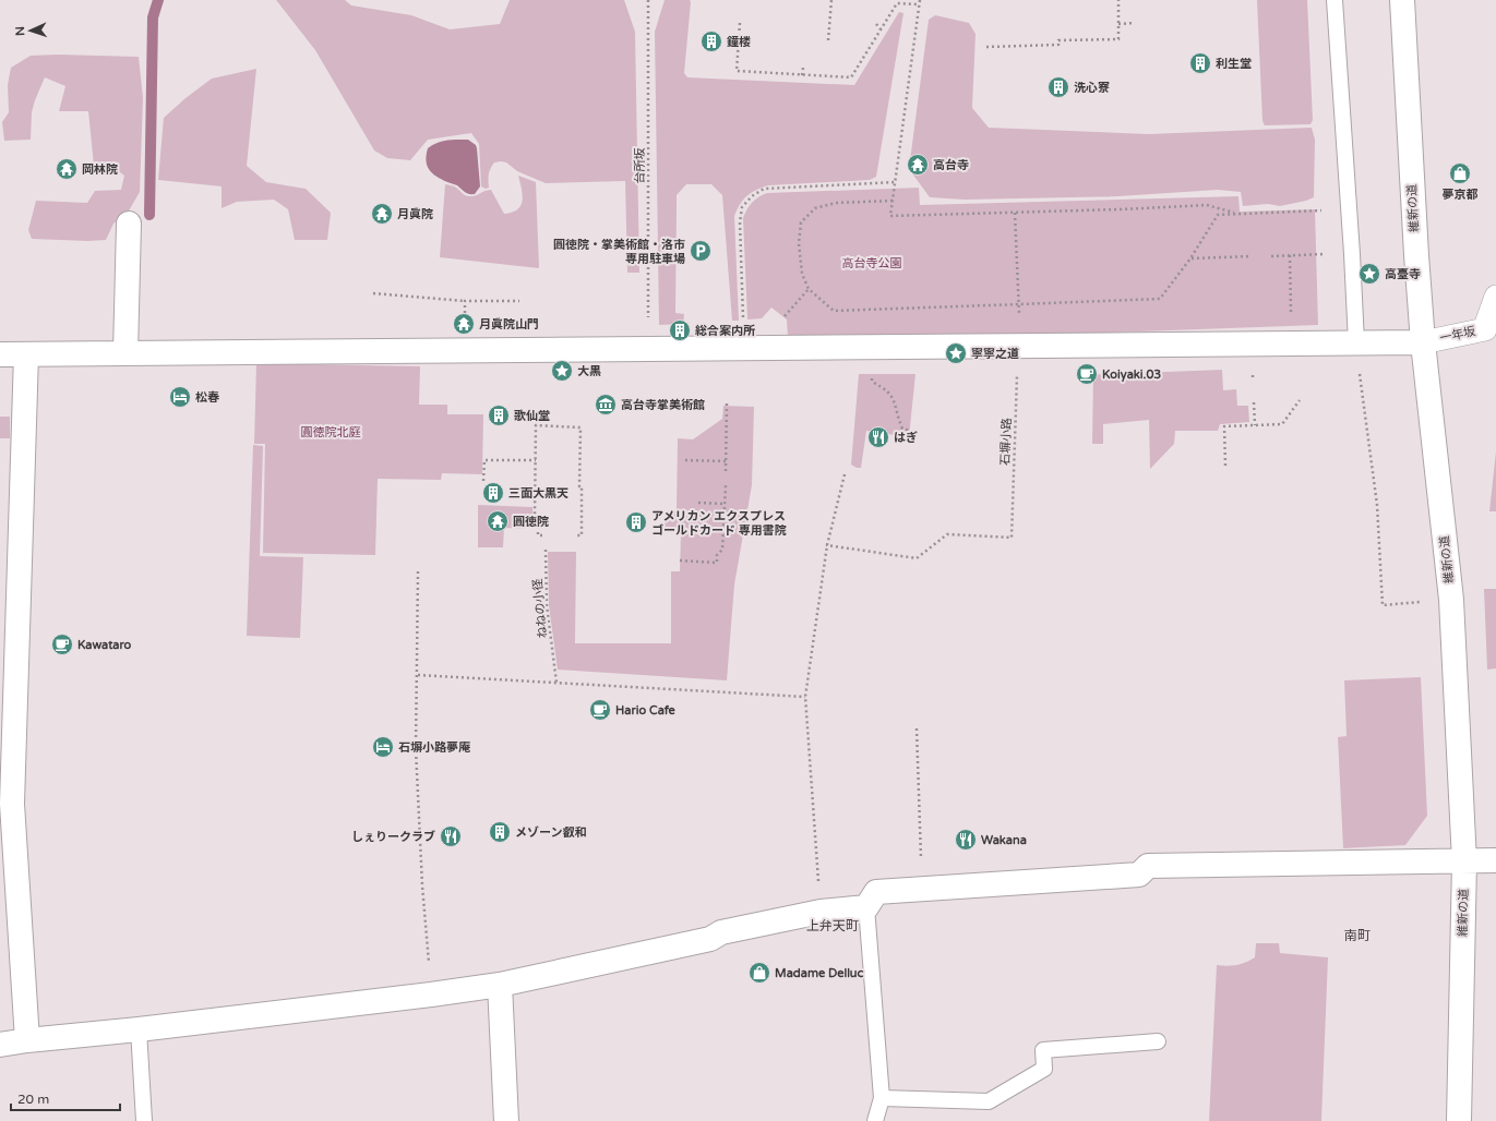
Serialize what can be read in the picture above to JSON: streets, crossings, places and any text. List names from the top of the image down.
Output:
{
  "streets": {
    "street": ["維新の道", "一年坂"],
    "path": ["台所坂", "石塀小路", "ねねの小径"]
  },
  "crossings": [
    ["維新の道", "一年坂"]
  ],
  "districts": ["上弁天町", "南町"],
  "parks": ["高台寺公園", "圓徳院北庭"],
  "places": {
    "building": [
      "鐘楼",
      "利生堂",
      "洗心寮",
      "総合案内所",
      "歌仙堂",
      "三面大黒天",
      "アメリカン エクスプレス ゴールドカード 専用書院",
      "メゾーン叡和"
    ],
    "temple": [
      "高台寺",
      "岡林院",
      "月眞院",
      "月眞院山門",
      "圓徳院"
    ],
    "shop": ["夢京都", "Madame Delluc"],
    "parking": ["圓徳院・掌美術館・洛市 専用駐車場"],
    "place": ["高臺寺", "寧寧之道", "大黒"],
    "cafe": ["Koiyaki.03", "Kawataro", "Hario Cafe"],
    "hotel": ["松春", "石塀小路夢庵"],
    "museum": ["高台寺掌美術館"],
    "restaurant": ["はぎ", "しぇりークラブ", "Wakana"]
  },
  "scale_bar": "20 m",
  "north": "left"
}
